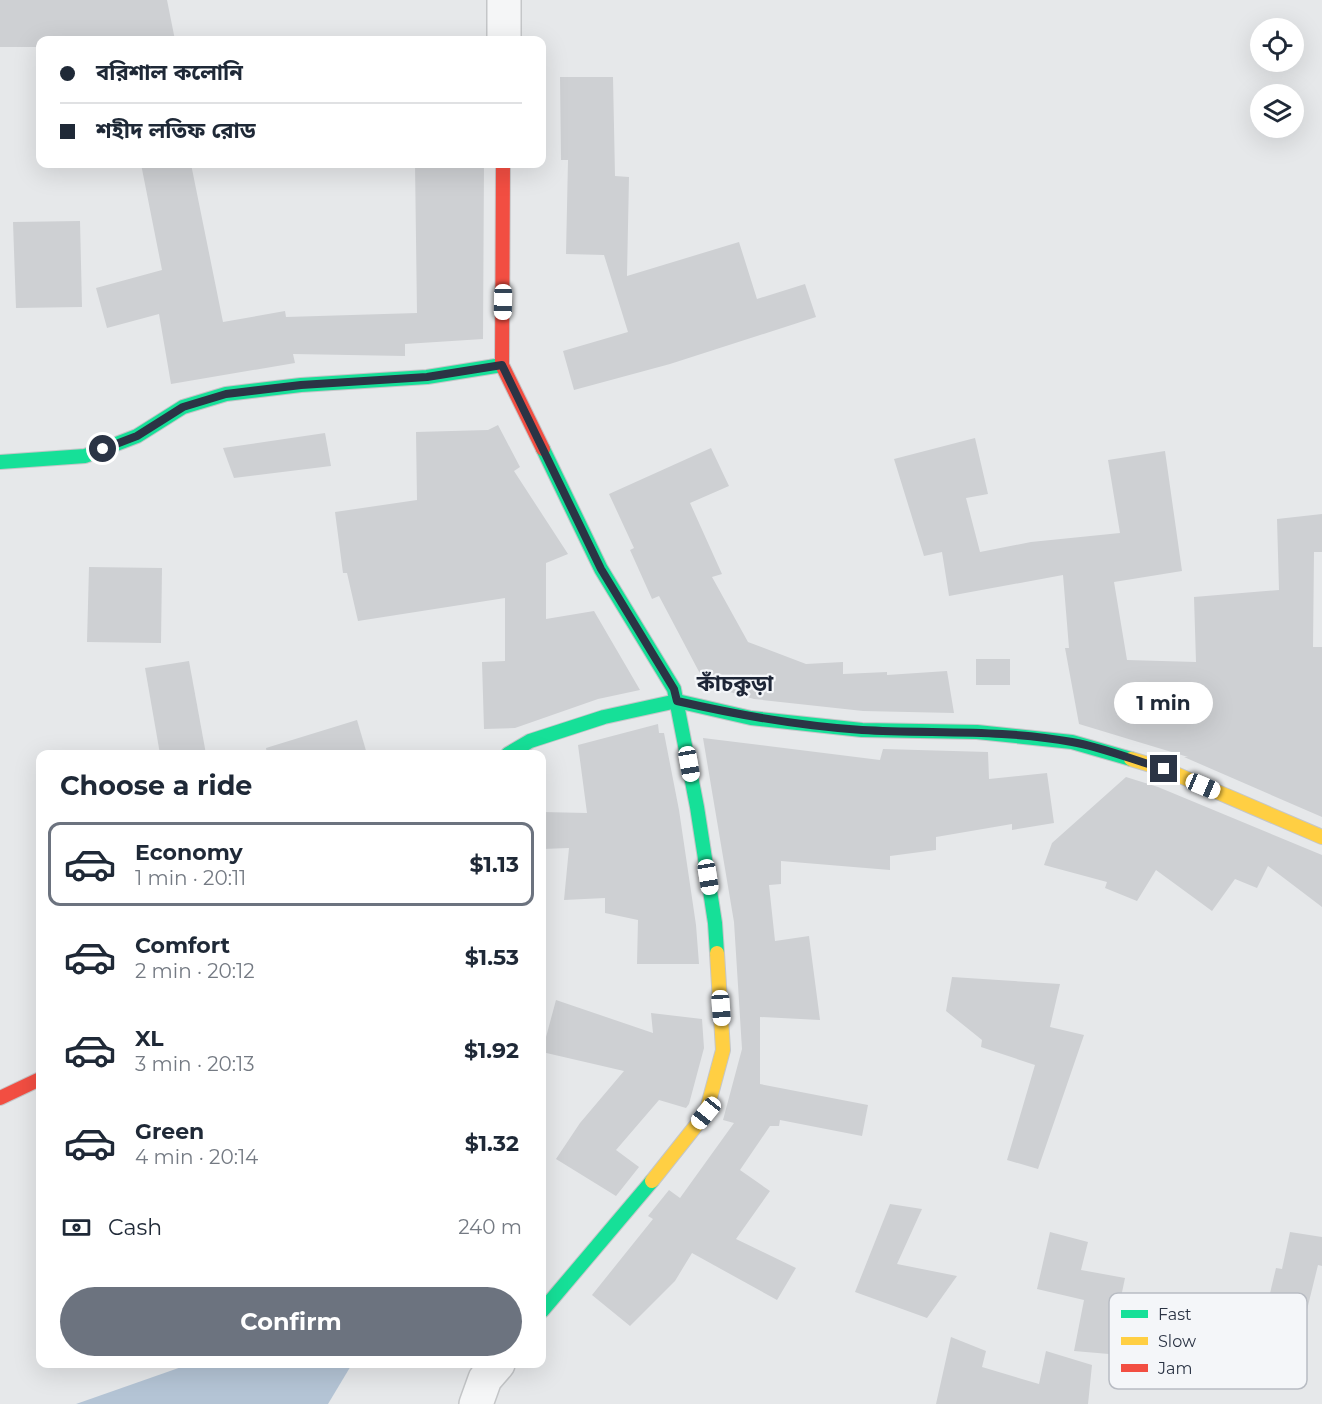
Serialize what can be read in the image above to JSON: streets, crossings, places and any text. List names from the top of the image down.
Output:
{
  "districts": ["কাঁচকুড়া"],
  "legend": ["Fast", "Slow", "Jam"],
  "page": {
    "banner": ["বরিশাল কলোনি", "শহীদ লতিফ রোড"],
    "bubble": "1 min",
    "heading": "Choose a ride",
    "list": [
      {
        "name": "Economy",
        "note": "1 min · 20:11",
        "value": "$1.13"
      },
      {
        "name": "Comfort",
        "note": "2 min · 20:12",
        "value": "$1.53"
      },
      {
        "name": "XL",
        "note": "3 min · 20:13",
        "value": "$1.92"
      },
      {
        "name": "Green",
        "note": "4 min · 20:14",
        "value": "$1.32"
      }
    ],
    "pay": ["Cash", "240 m"],
    "buttons": "Confirm"
  }
}
